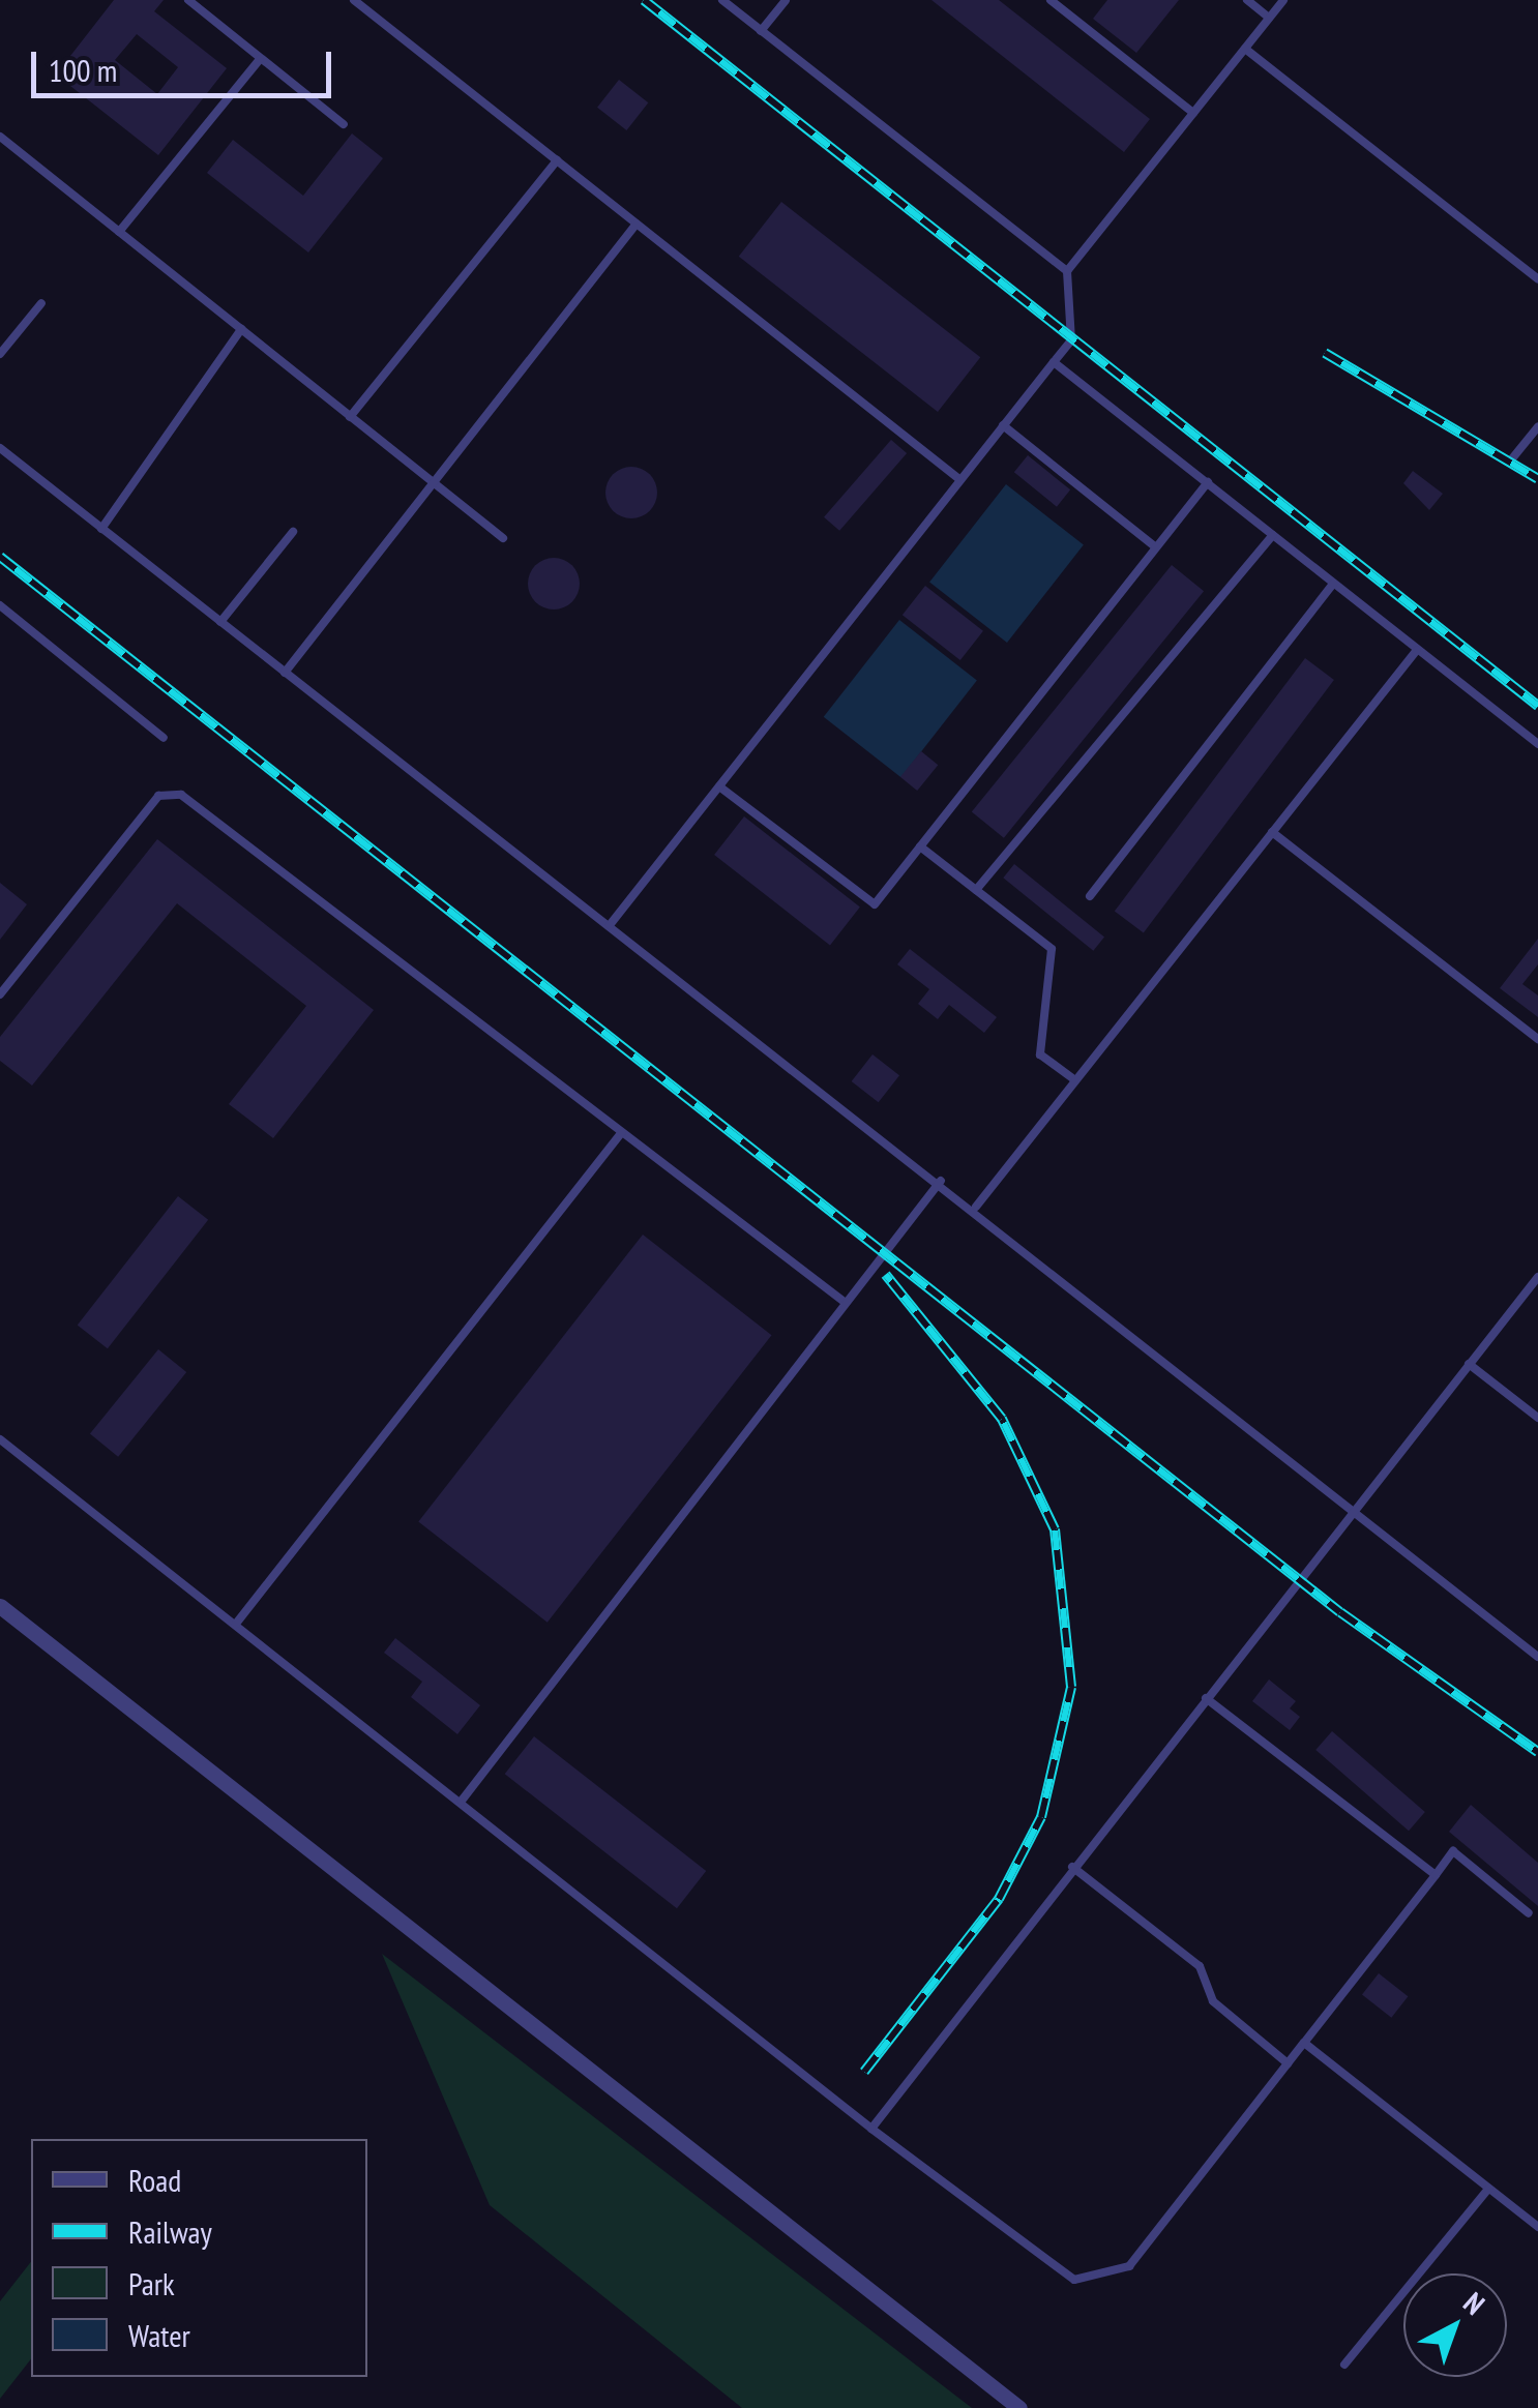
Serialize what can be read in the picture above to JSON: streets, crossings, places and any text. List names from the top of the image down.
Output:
{
  "legend": [
    "Road",
    "Railway",
    "Park",
    "Water"
  ],
  "scale_bar": "100 m",
  "north": "top right"
}
